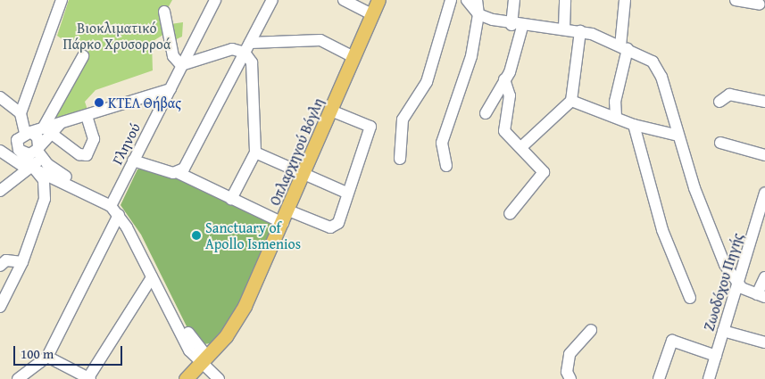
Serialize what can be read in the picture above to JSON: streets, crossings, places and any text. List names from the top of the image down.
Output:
{
  "streets": {
    "main road": ["Οπλαρχηγού Βόγλη"],
    "street": ["Γληνού", "Ζωοδόχου Πηγής"]
  },
  "parks": ["Βιοκλιματικό Πάρκο Χρυσορροά"],
  "places": ["ΚΤΕΛ Θήβας", "Sanctuary of Apollo Ismenios"],
  "scale_bar": "100 m"
}
